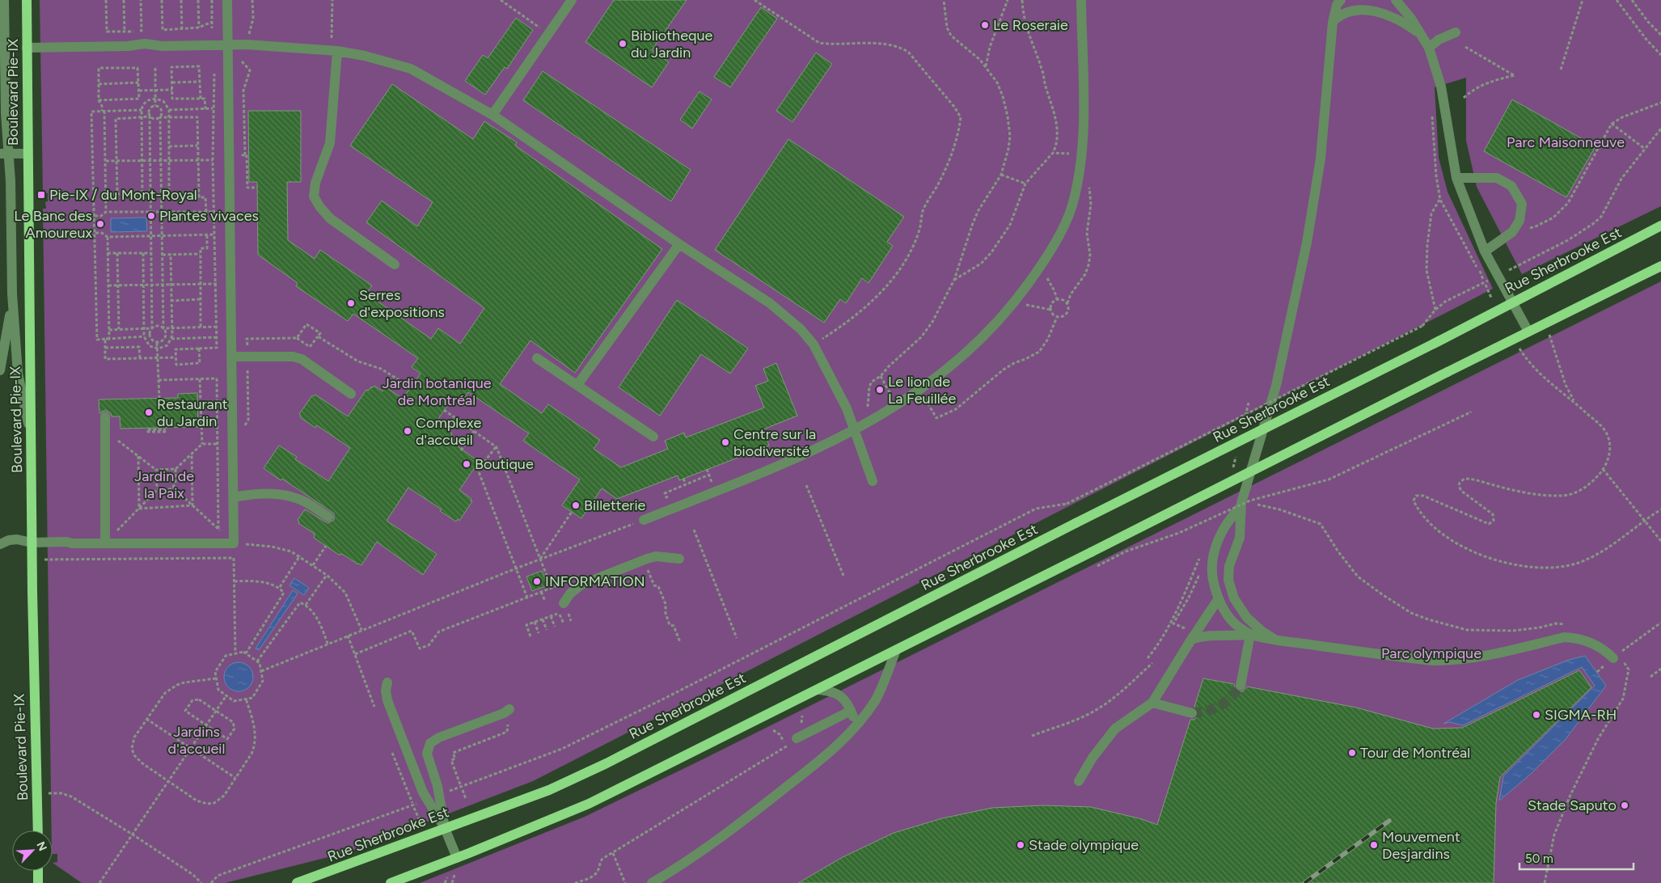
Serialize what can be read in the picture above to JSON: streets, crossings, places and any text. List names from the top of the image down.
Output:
{
  "streets": {
    "main road": ["Boulevard Pie-IX", "Rue Sherbrooke Est"]
  },
  "parks": [
    "Parc Maisonneuve",
    "Jardin botanique de Montréal",
    "Jardin de la Paix",
    "Parc olympique",
    "Jardins d'accueil"
  ],
  "places": {
    "other": [
      "Le Roseraie",
      "Bibliotheque du Jardin",
      "Plantes vivaces",
      "Le Banc des Amoureux",
      "Serres d'expositions",
      "Le lion de La Feuillée",
      "Restaurant du Jardin",
      "Complexe d'accueil",
      "Centre sur la biodiversité",
      "Boutique",
      "Billetterie",
      "INFORMATION",
      "SIGMA-RH",
      "Tour de Montréal",
      "Stade Saputo",
      "Stade olympique",
      "Mouvement Desjardins"
    ],
    "transit": ["Pie-IX / du Mont-Royal"]
  },
  "scale_bar": "50 m",
  "north": "top right"
}
